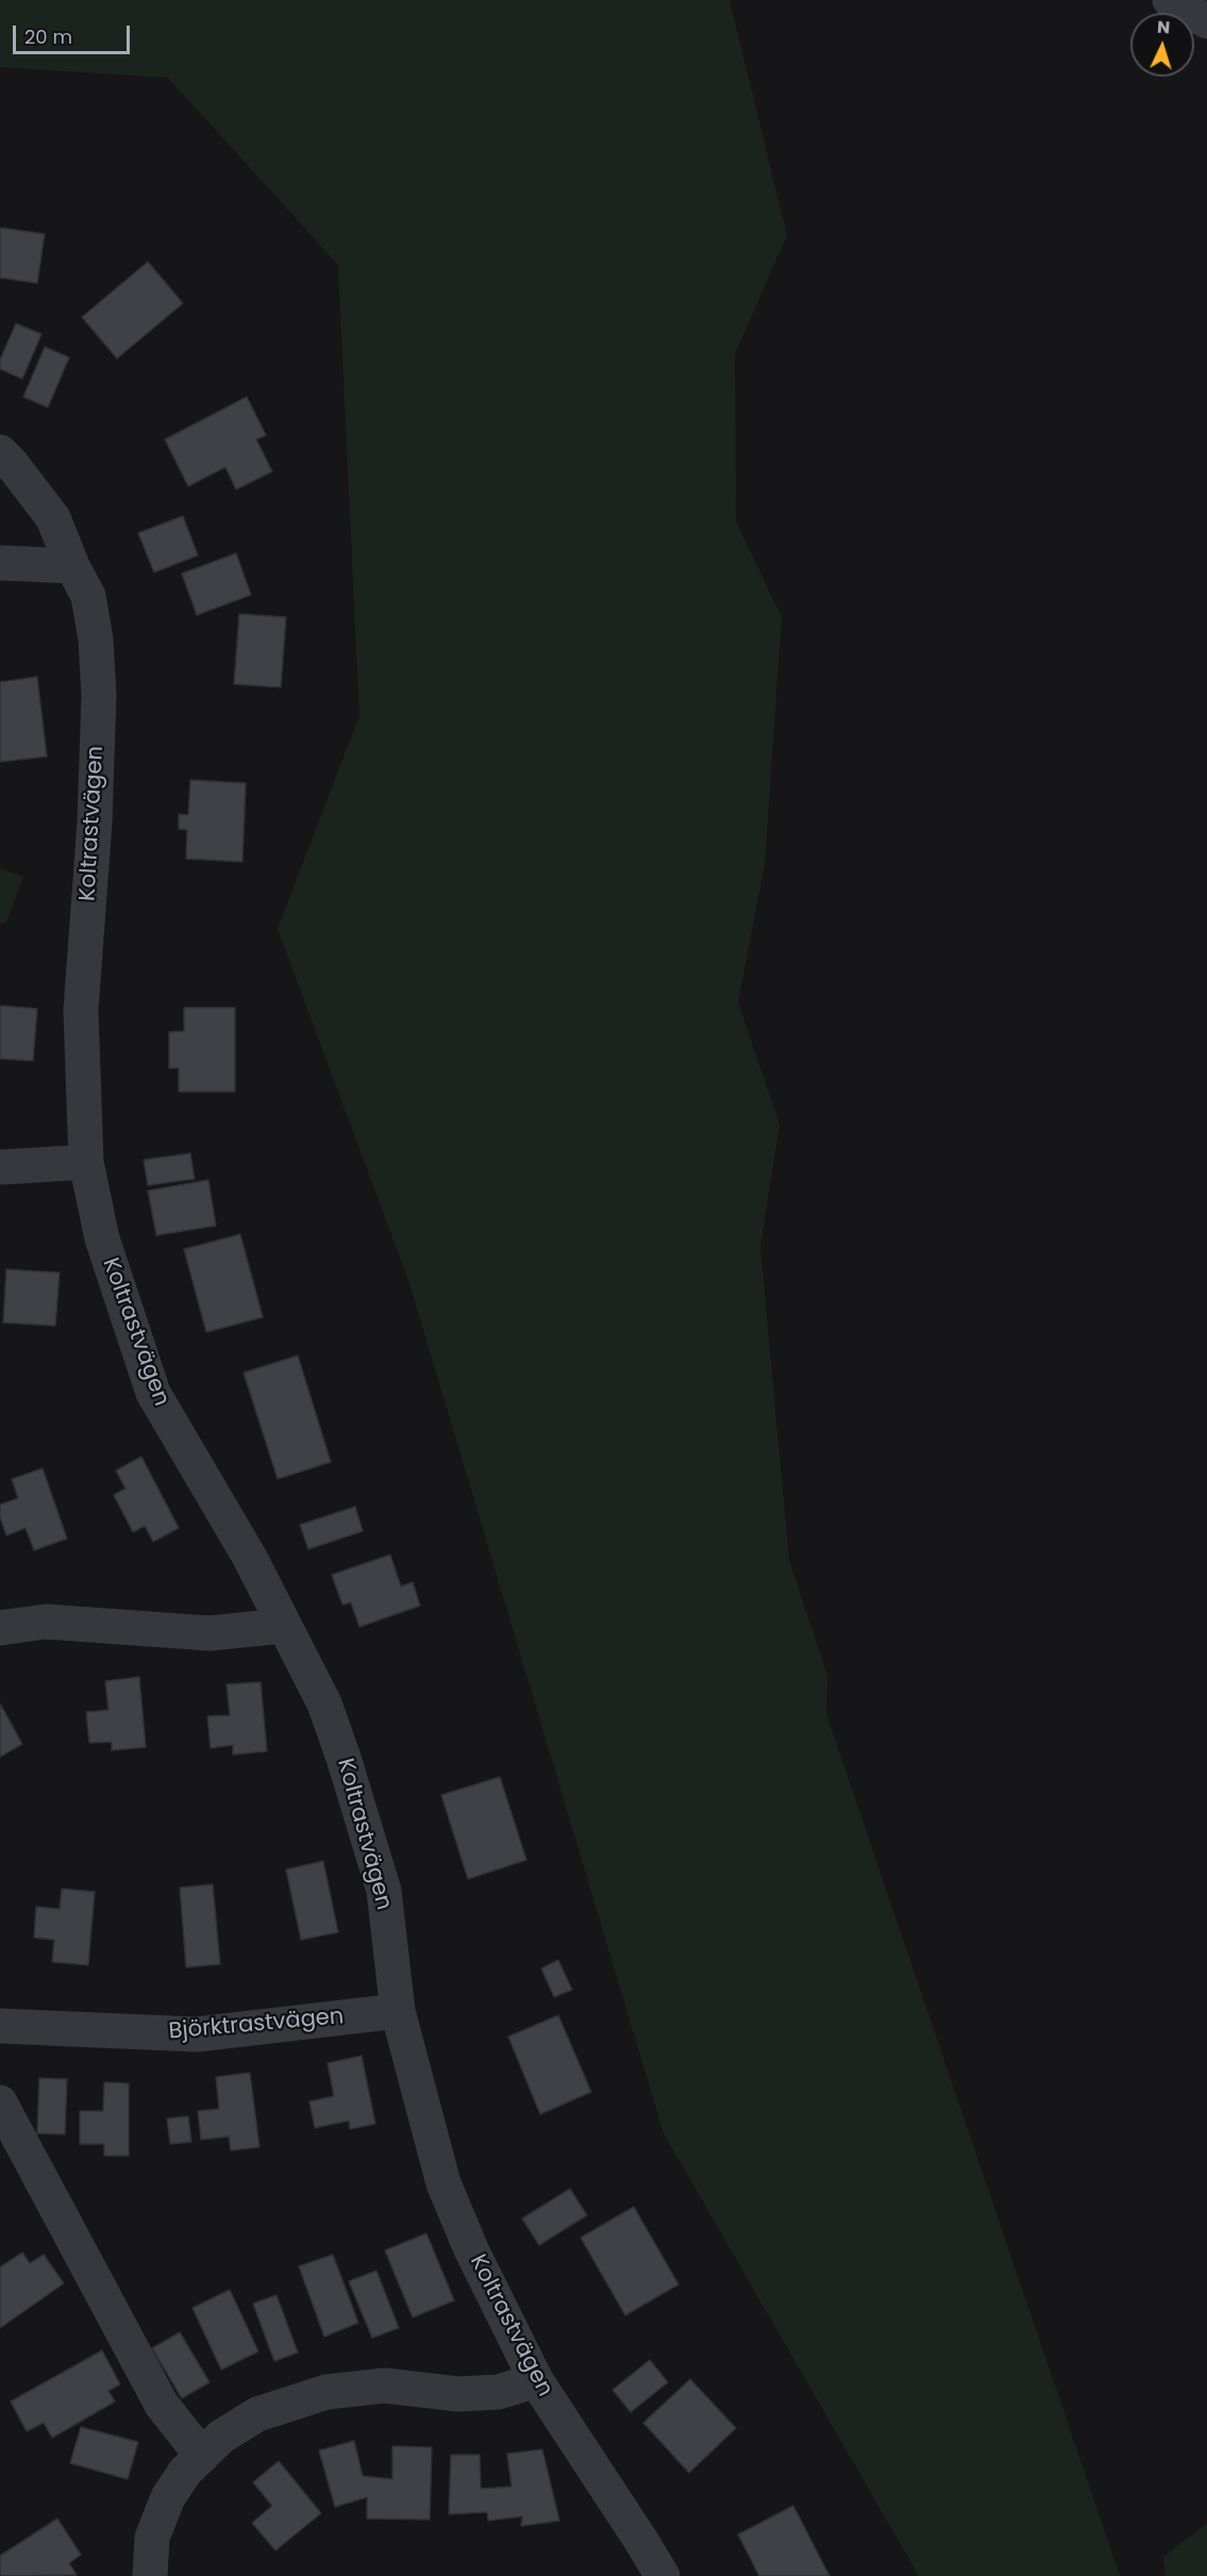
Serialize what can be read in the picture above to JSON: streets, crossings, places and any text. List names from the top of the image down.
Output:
{
  "streets": {
    "street": ["Koltrastvägen", "Björktrastvägen"]
  },
  "crossings": [
    ["Koltrastvägen", "Björktrastvägen"]
  ],
  "scale_bar": "20 m",
  "north": "top"
}
